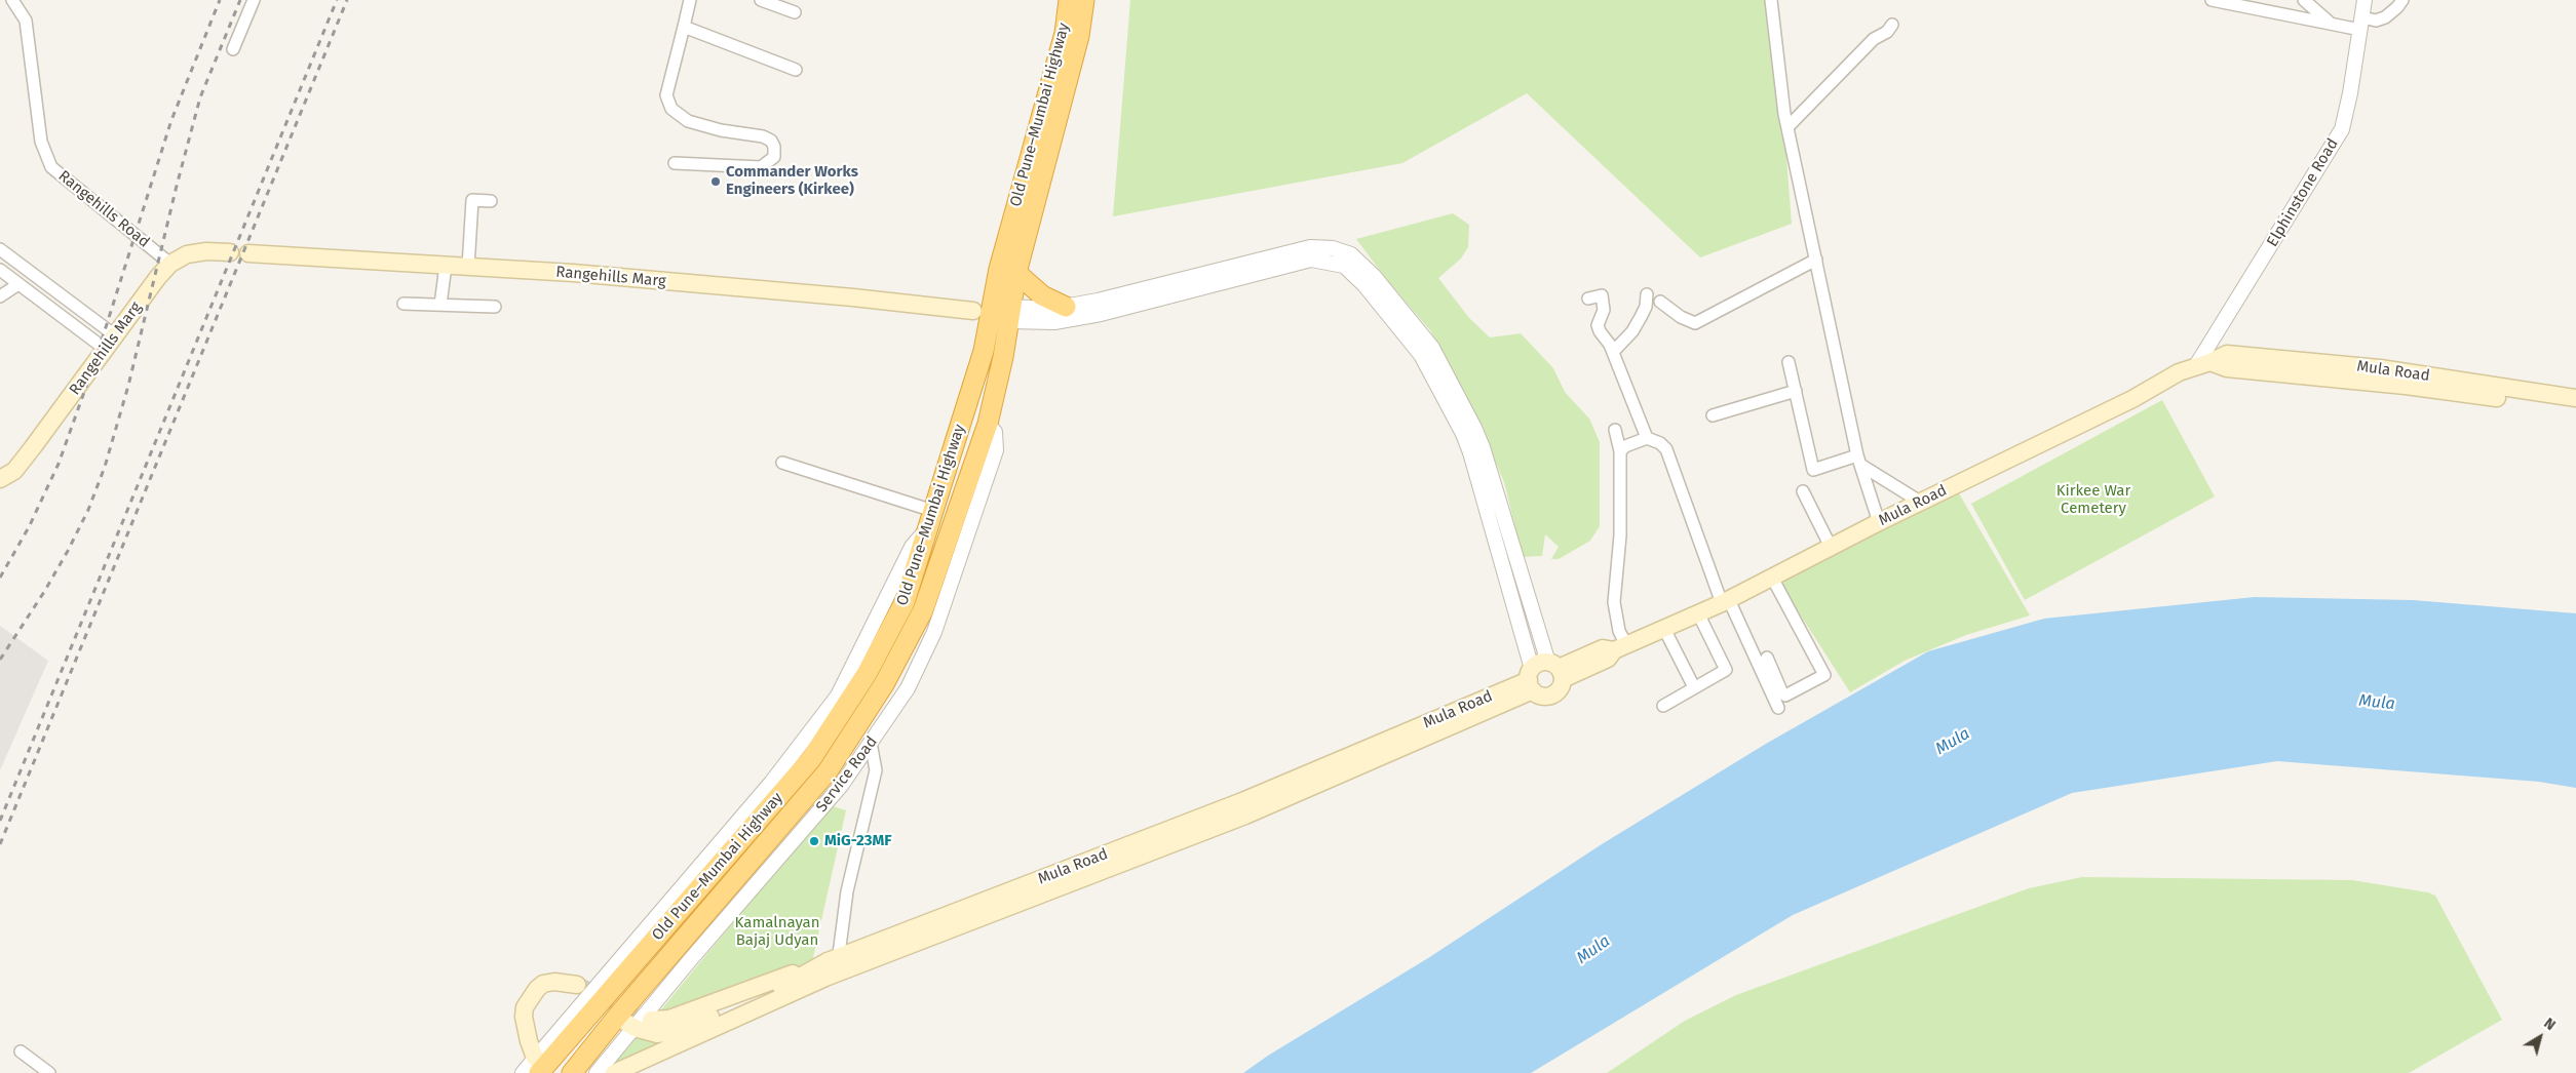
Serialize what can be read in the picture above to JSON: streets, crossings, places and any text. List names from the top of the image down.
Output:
{
  "streets": {
    "highway": ["Old Pune–Mumbai Highway"],
    "main road": ["Rangehills Marg", "Mula Road"],
    "street": ["Elphinstone Road", "Rangehills Road", "Service Road"]
  },
  "crossings": [
    ["Old Pune–Mumbai Highway", "Rangehills Marg"],
    ["Old Pune–Mumbai Highway", "Mula Road"],
    ["Old Pune–Mumbai Highway", "Service Road"],
    ["Elphinstone Road", "Mula Road"],
    ["Rangehills Road", "Rangehills Marg"],
    ["Mula Road", "Service Road"]
  ],
  "water": ["Mula"],
  "parks": ["Kirkee War Cemetery", "Kamalnayan Bajaj Udyan"],
  "places": ["Commander Works Engineers (Kirkee)", "MiG-23MF"],
  "north": "top right"
}
